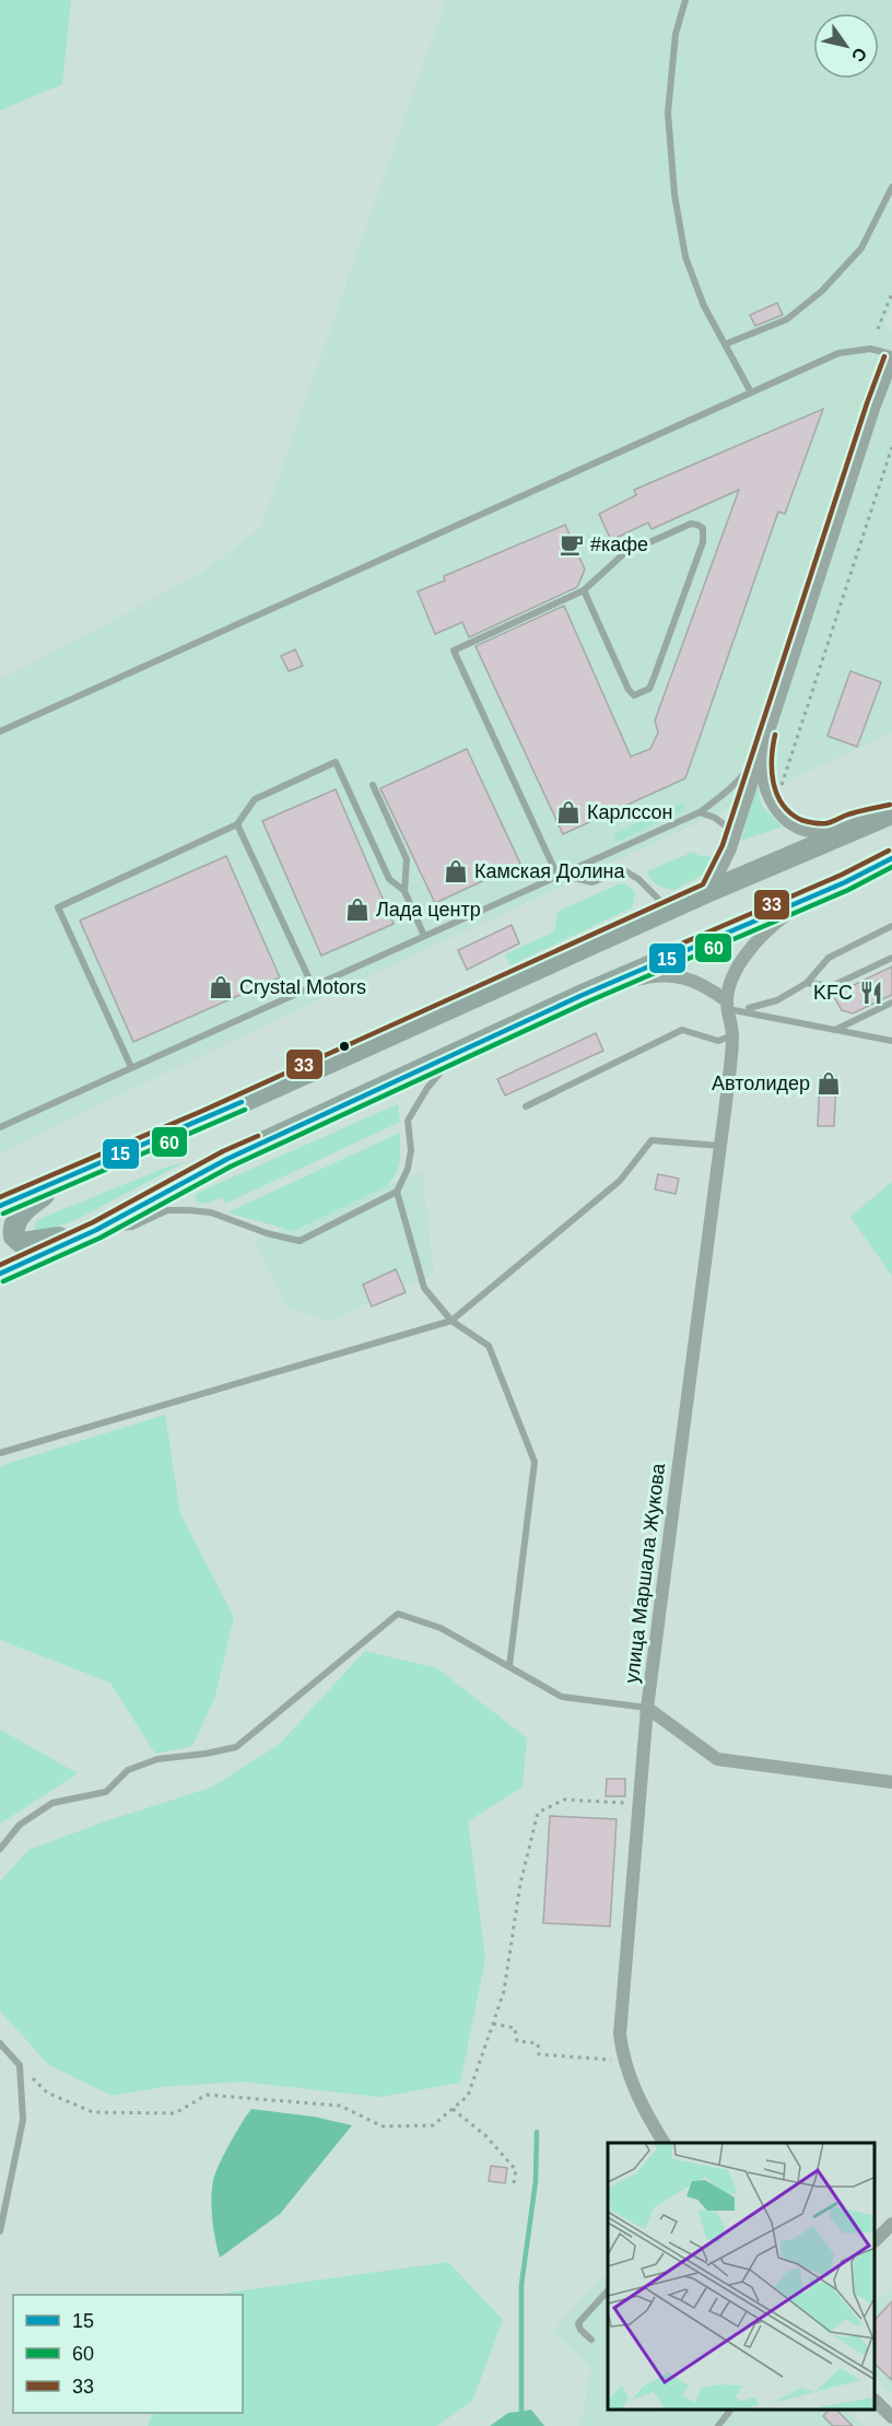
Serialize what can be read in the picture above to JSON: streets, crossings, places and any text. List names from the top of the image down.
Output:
{
  "streets": {
    "street": ["улица Маршала Жукова"]
  },
  "places": {
    "cafe": ["#кафе"],
    "shop": [
      "Карлссон",
      "Камская Долина",
      "Лада центр",
      "Crystal Motors",
      "Автолидер"
    ],
    "restaurant": ["KFC"]
  },
  "lines": ["transit line 33", "transit line 15", "transit line 60"],
  "legend": ["15", "60", "33"],
  "north": "bottom right"
}
